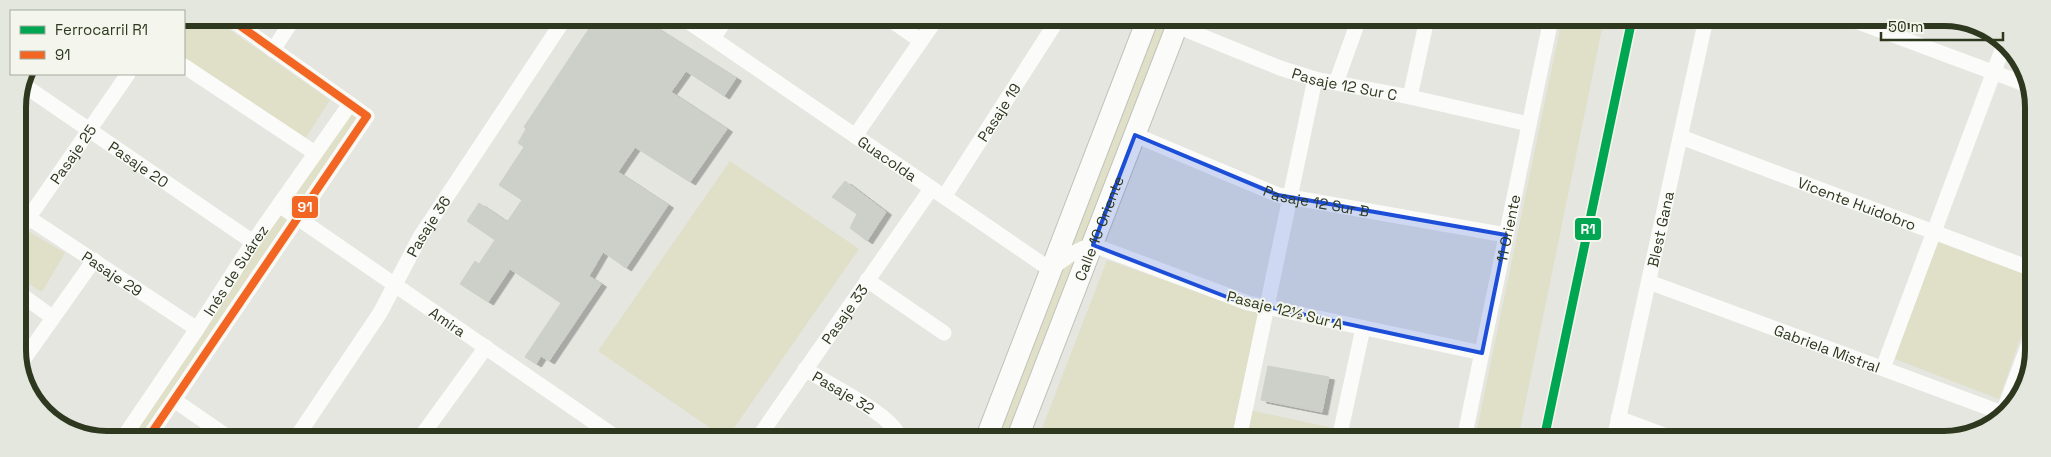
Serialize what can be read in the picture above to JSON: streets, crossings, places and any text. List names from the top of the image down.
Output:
{
  "streets": {
    "main road": ["Calle 10 Oriente"],
    "street": [
      "Pasaje 12 Sur C",
      "Pasaje 19",
      "Pasaje 25",
      "Guacolda",
      "Pasaje 20",
      "Pasaje 12 Sur B",
      "Vicente Huidobro",
      "Pasaje 36",
      "11 Oriente",
      "Blest Gana",
      "Inés de Suárez",
      "Pasaje 29",
      "Pasaje 12½ Sur A",
      "Pasaje 33",
      "Amira",
      "Gabriela Mistral",
      "Pasaje 32"
    ]
  },
  "crossings": [
    ["Pasaje 12 Sur C", "11 Oriente"],
    ["Pasaje 19", "Guacolda"],
    ["Pasaje 19", "Pasaje 33"],
    ["Pasaje 25", "Pasaje 20"],
    ["Pasaje 25", "Pasaje 29"],
    ["Guacolda", "Calle 10 Oriente"],
    ["Guacolda", "Pasaje 33"],
    ["Pasaje 20", "Inés de Suárez"],
    ["Pasaje 12 Sur B", "Calle 10 Oriente"],
    ["Pasaje 12 Sur B", "11 Oriente"],
    ["Vicente Huidobro", "Blest Gana"],
    ["Pasaje 36", "Amira"],
    ["Calle 10 Oriente", "Pasaje 12½ Sur A"],
    ["11 Oriente", "Pasaje 12½ Sur A"],
    ["Blest Gana", "Gabriela Mistral"],
    ["Inés de Suárez", "Pasaje 29"],
    ["Inés de Suárez", "Amira"],
    ["Pasaje 33", "Pasaje 32"]
  ],
  "lines": ["rail line R1", "transit line 91"],
  "legend": ["Ferrocarril R1", "91"],
  "scale_bar": "50 m"
}
